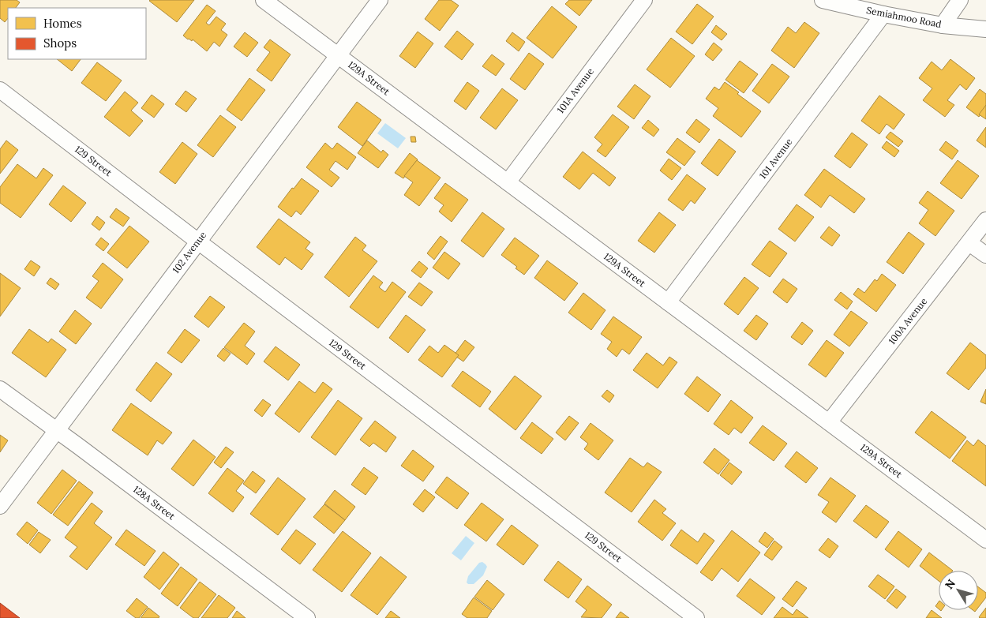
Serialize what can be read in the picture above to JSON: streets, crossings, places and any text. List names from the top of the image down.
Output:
{
  "streets": {
    "street": [
      "Semiahmoo Road",
      "129A Street",
      "101A Avenue",
      "101 Avenue",
      "129 Street",
      "102 Avenue",
      "100A Avenue",
      "128A Street"
    ]
  },
  "crossings": [
    ["Semiahmoo Road", "101 Avenue"],
    ["129A Street", "101A Avenue"],
    ["129A Street", "101 Avenue"],
    ["129A Street", "102 Avenue"],
    ["129A Street", "100A Avenue"],
    ["129 Street", "102 Avenue"],
    ["102 Avenue", "128A Street"]
  ],
  "legend": ["Homes", "Shops"],
  "north": "top left"
}
